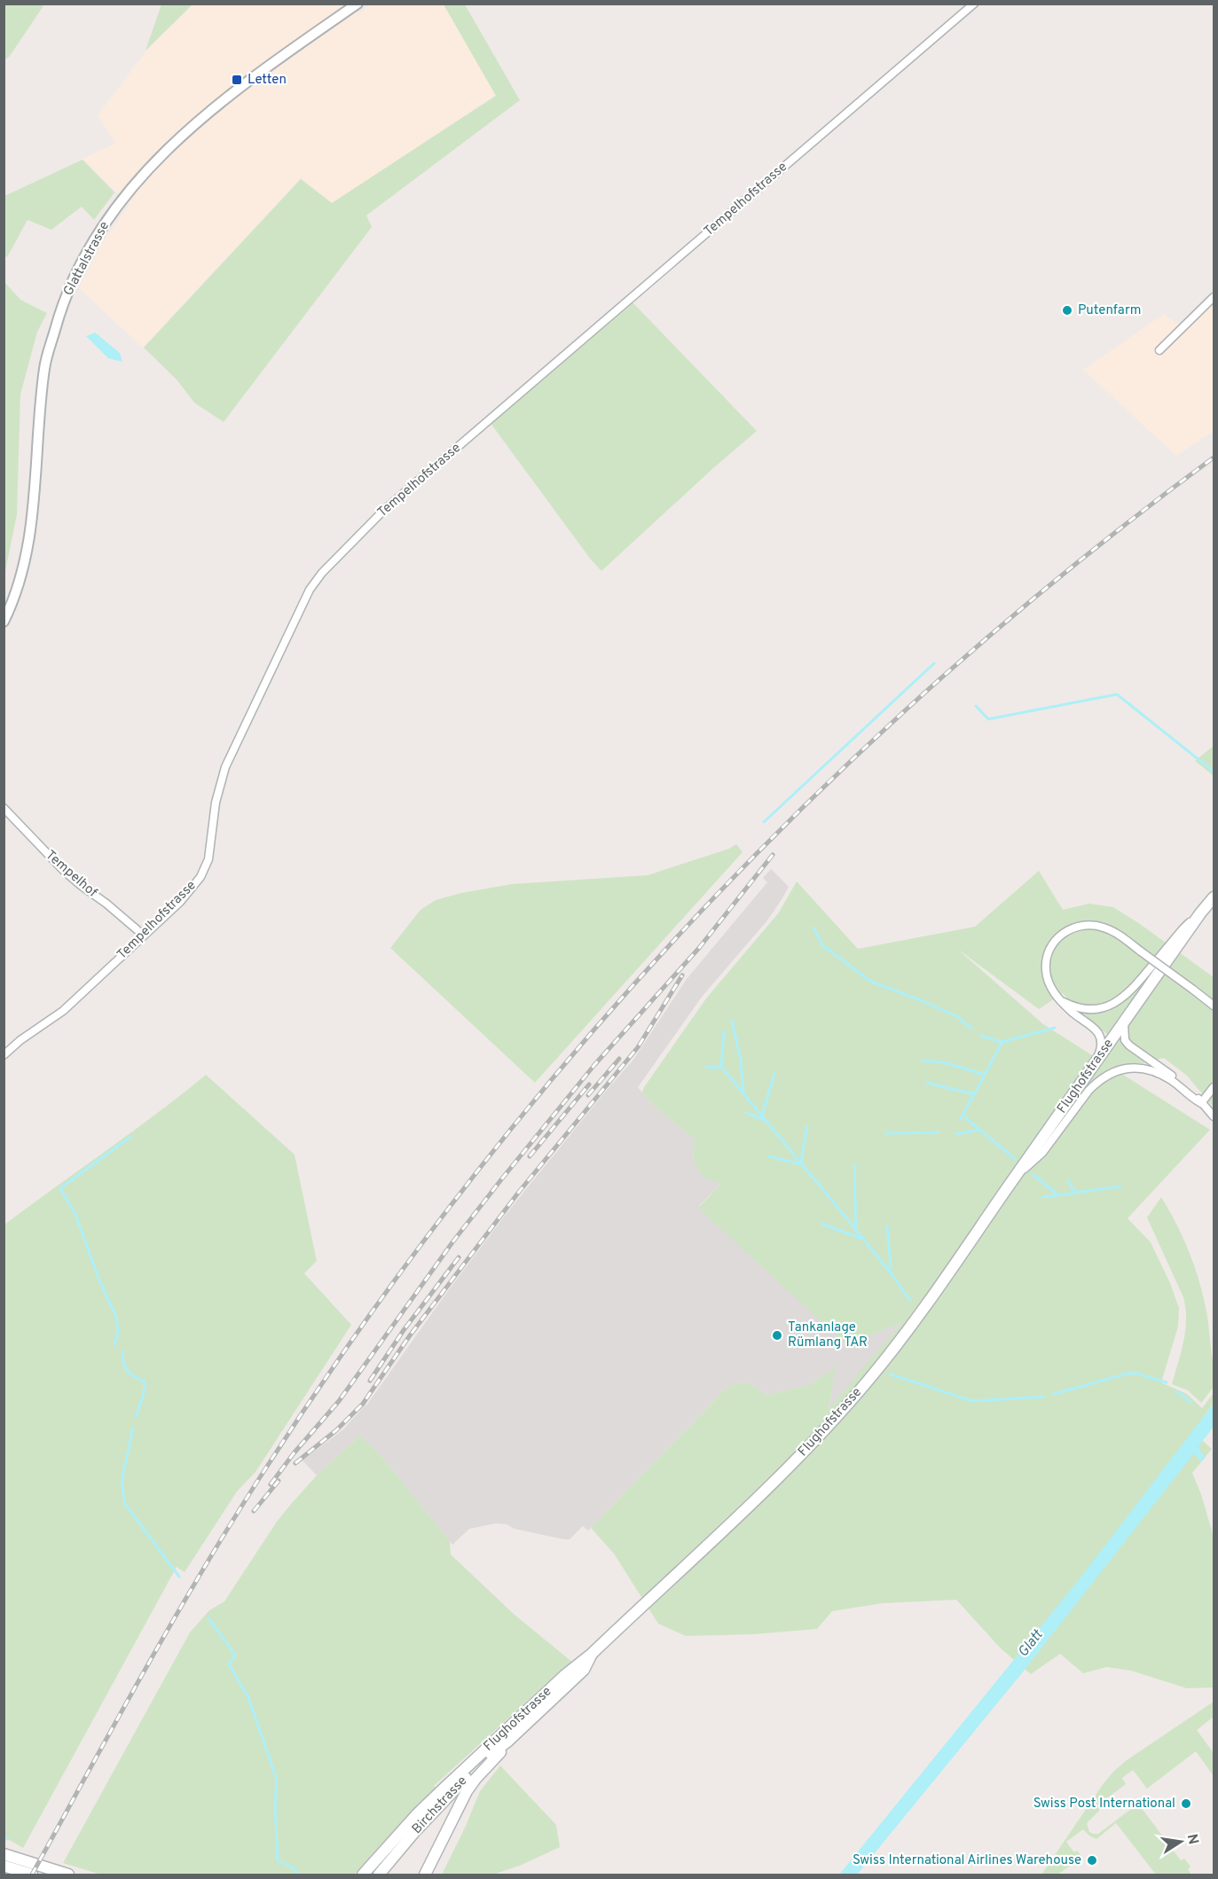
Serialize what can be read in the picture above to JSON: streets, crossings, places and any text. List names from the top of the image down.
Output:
{
  "streets": {
    "main road": ["Flughofstrasse", "Birchstrasse"],
    "street": ["Tempelhofstrasse", "Glattalstrasse", "Tempelhof"]
  },
  "crossings": [
    ["Tempelhofstrasse", "Tempelhof"],
    ["Flughofstrasse", "Birchstrasse"]
  ],
  "water": ["Glatt"],
  "places": {
    "transit": ["Letten"],
    "other": [
      "Putenfarm",
      "Tankanlage Rümlang TAR",
      "Swiss Post International",
      "Swiss International Airlines Warehouse"
    ]
  },
  "north": "right"
}
